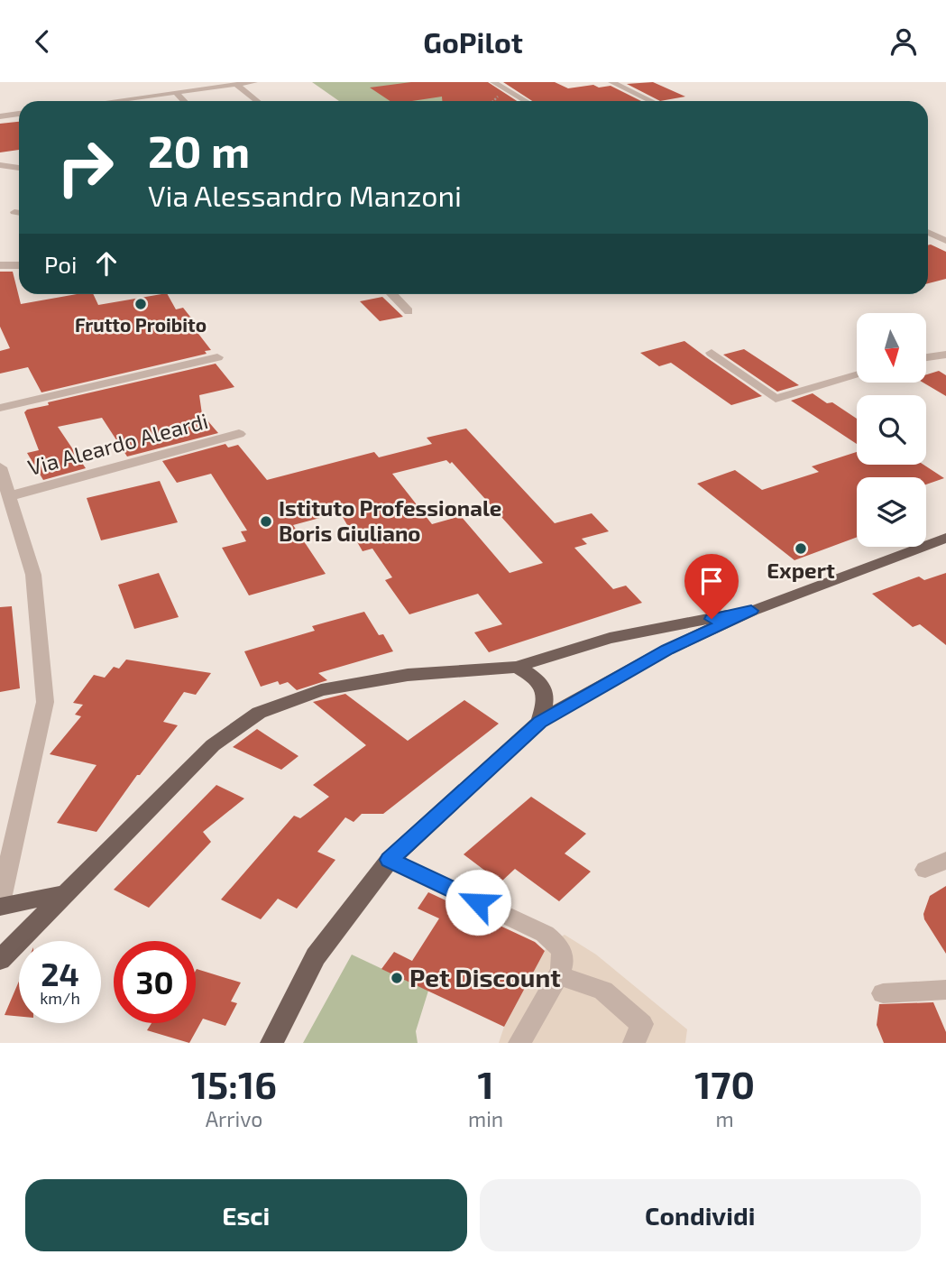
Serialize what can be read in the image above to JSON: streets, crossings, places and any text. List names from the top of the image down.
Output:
{
  "streets": {
    "street": ["Via Aleardo Aleardi"]
  },
  "places": [
    "Frutto Proibito",
    "Istituto Professionale Boris Giuliano",
    "Expert",
    "Pet Discount"
  ],
  "north": "bottom",
  "page": {
    "header": "GoPilot",
    "turn": ["20 m", "Via Alessandro Manzoni"],
    "then": "Poi",
    "speed": "24 km/h",
    "limit": "30",
    "eta": [
      "15:16",
      "Arrivo",
      "1",
      "min",
      "170",
      "m"
    ],
    "buttons": ["Esci", "Condividi"]
  }
}
